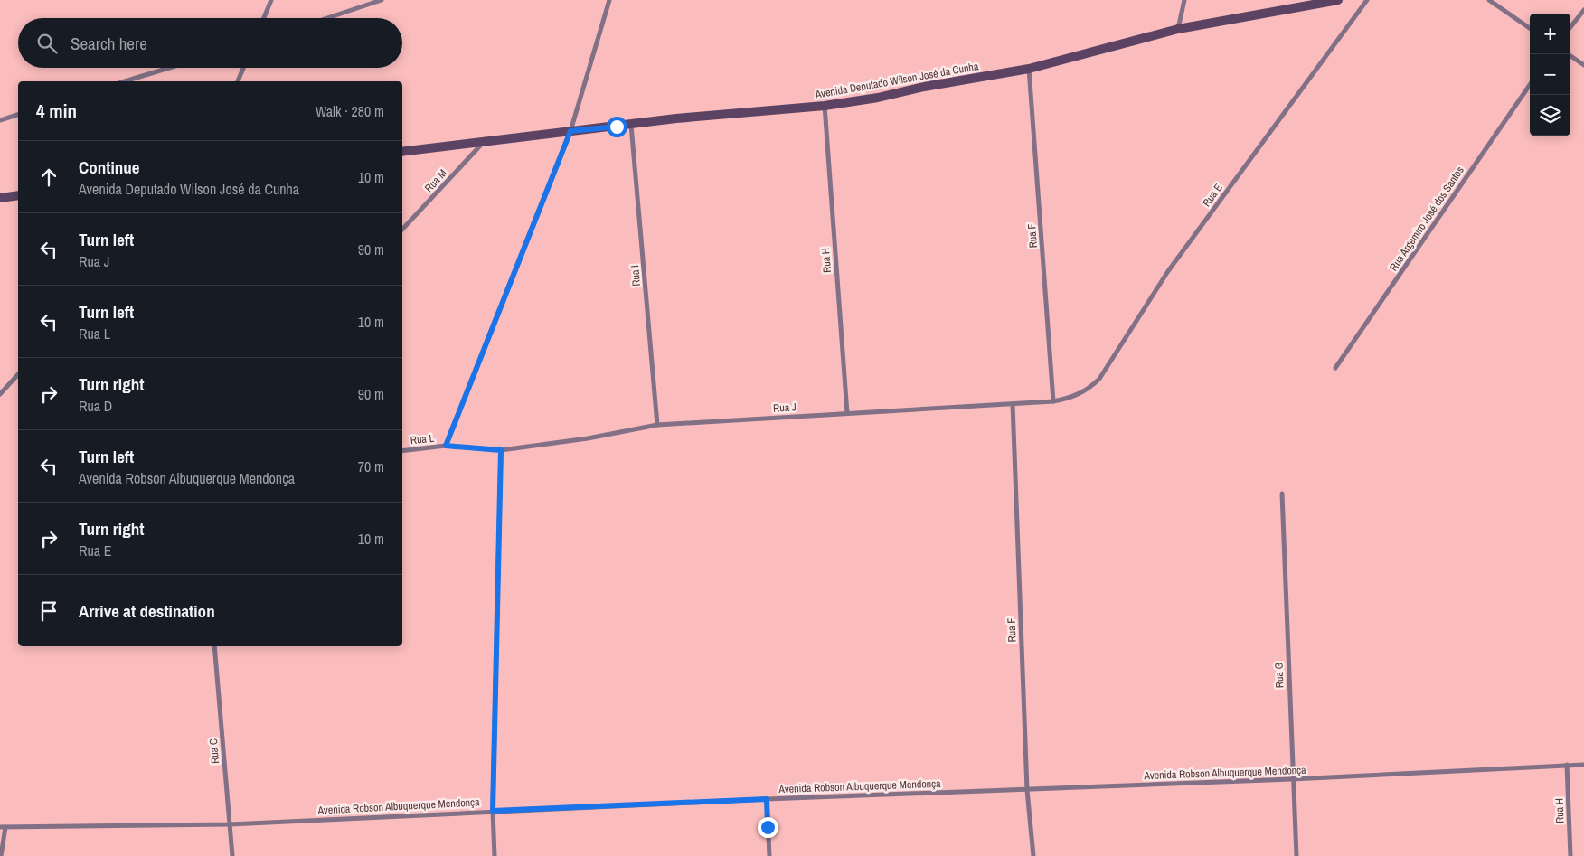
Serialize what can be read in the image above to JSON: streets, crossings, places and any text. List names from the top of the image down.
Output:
{
  "streets": {
    "street": [
      "Avenida Deputado Wilson José da Cunha",
      "Rua M",
      "Rua E",
      "Rua Argemiro José dos Santos",
      "Rua F",
      "Rua H",
      "Rua I",
      "Rua J",
      "Rua L",
      "Rua G",
      "Rua C",
      "Avenida Robson Albuquerque Mendonça"
    ]
  },
  "crossings": [
    ["Avenida Deputado Wilson José da Cunha", "Rua M"],
    ["Avenida Deputado Wilson José da Cunha", "Rua F"],
    ["Avenida Deputado Wilson José da Cunha", "Rua H"],
    ["Avenida Deputado Wilson José da Cunha", "Rua I"],
    ["Rua E", "Rua J"],
    ["Rua F", "Rua J"],
    ["Rua F", "Avenida Robson Albuquerque Mendonça"],
    ["Rua H", "Rua J"],
    ["Rua H", "Avenida Robson Albuquerque Mendonça"],
    ["Rua I", "Rua J"],
    ["Rua J", "Rua L"],
    ["Rua G", "Avenida Robson Albuquerque Mendonça"],
    ["Rua C", "Avenida Robson Albuquerque Mendonça"]
  ],
  "page": {
    "map_buttons": ["+", "−"],
    "search": "Search here",
    "heading": ["4 min", "Walk · 280 m"],
    "list": [
      ["Continue", "Avenida Deputado Wilson José da Cunha", "10 m"],
      ["Turn left", "Rua J", "90 m"],
      ["Turn left", "Rua L", "10 m"],
      ["Turn right", "Rua D", "90 m"],
      ["Turn left", "Avenida Robson Albuquerque Mendonça", "70 m"],
      ["Turn right", "Rua E", "10 m"],
      "Arrive at destination"
    ]
  }
}
